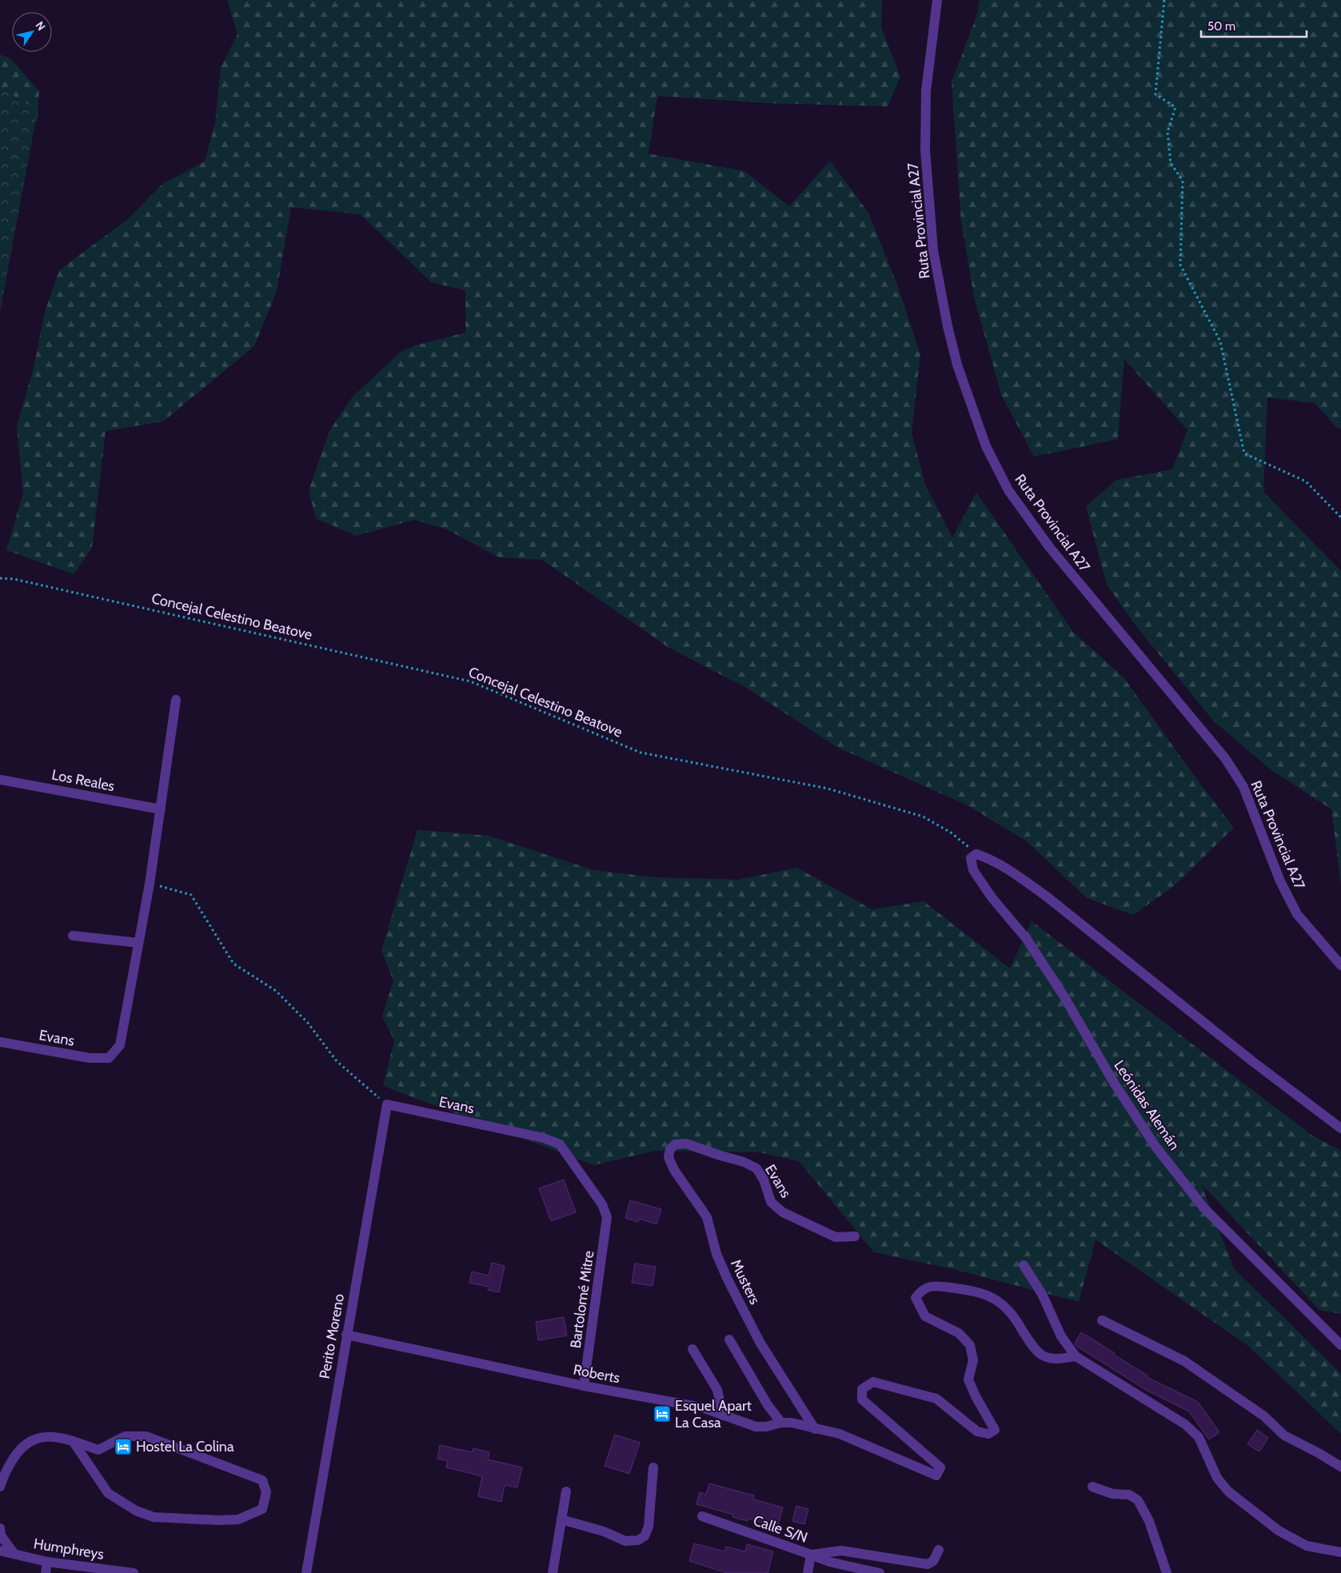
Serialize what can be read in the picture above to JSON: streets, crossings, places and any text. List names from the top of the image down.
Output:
{
  "streets": {
    "street": [
      "Ruta Provincial A27",
      "Los Reales",
      "Evans",
      "Leónidas Alemán",
      "Musters",
      "Bartolomé Mitre",
      "Perito Moreno",
      "Roberts",
      "Calle S/N",
      "Humphreys"
    ],
    "path": ["Concejal Celestino Beatove"]
  },
  "crossings": [
    ["Concejal Celestino Beatove", "Leónidas Alemán"],
    ["Evans", "Musters"],
    ["Evans", "Bartolomé Mitre"],
    ["Evans", "Perito Moreno"],
    ["Musters", "Roberts"],
    ["Bartolomé Mitre", "Roberts"],
    ["Perito Moreno", "Roberts"]
  ],
  "places": {
    "hotel": ["Esquel Apart La Casa", "Hostel La Colina"]
  },
  "scale_bar": "50 m",
  "north": "top right"
}
